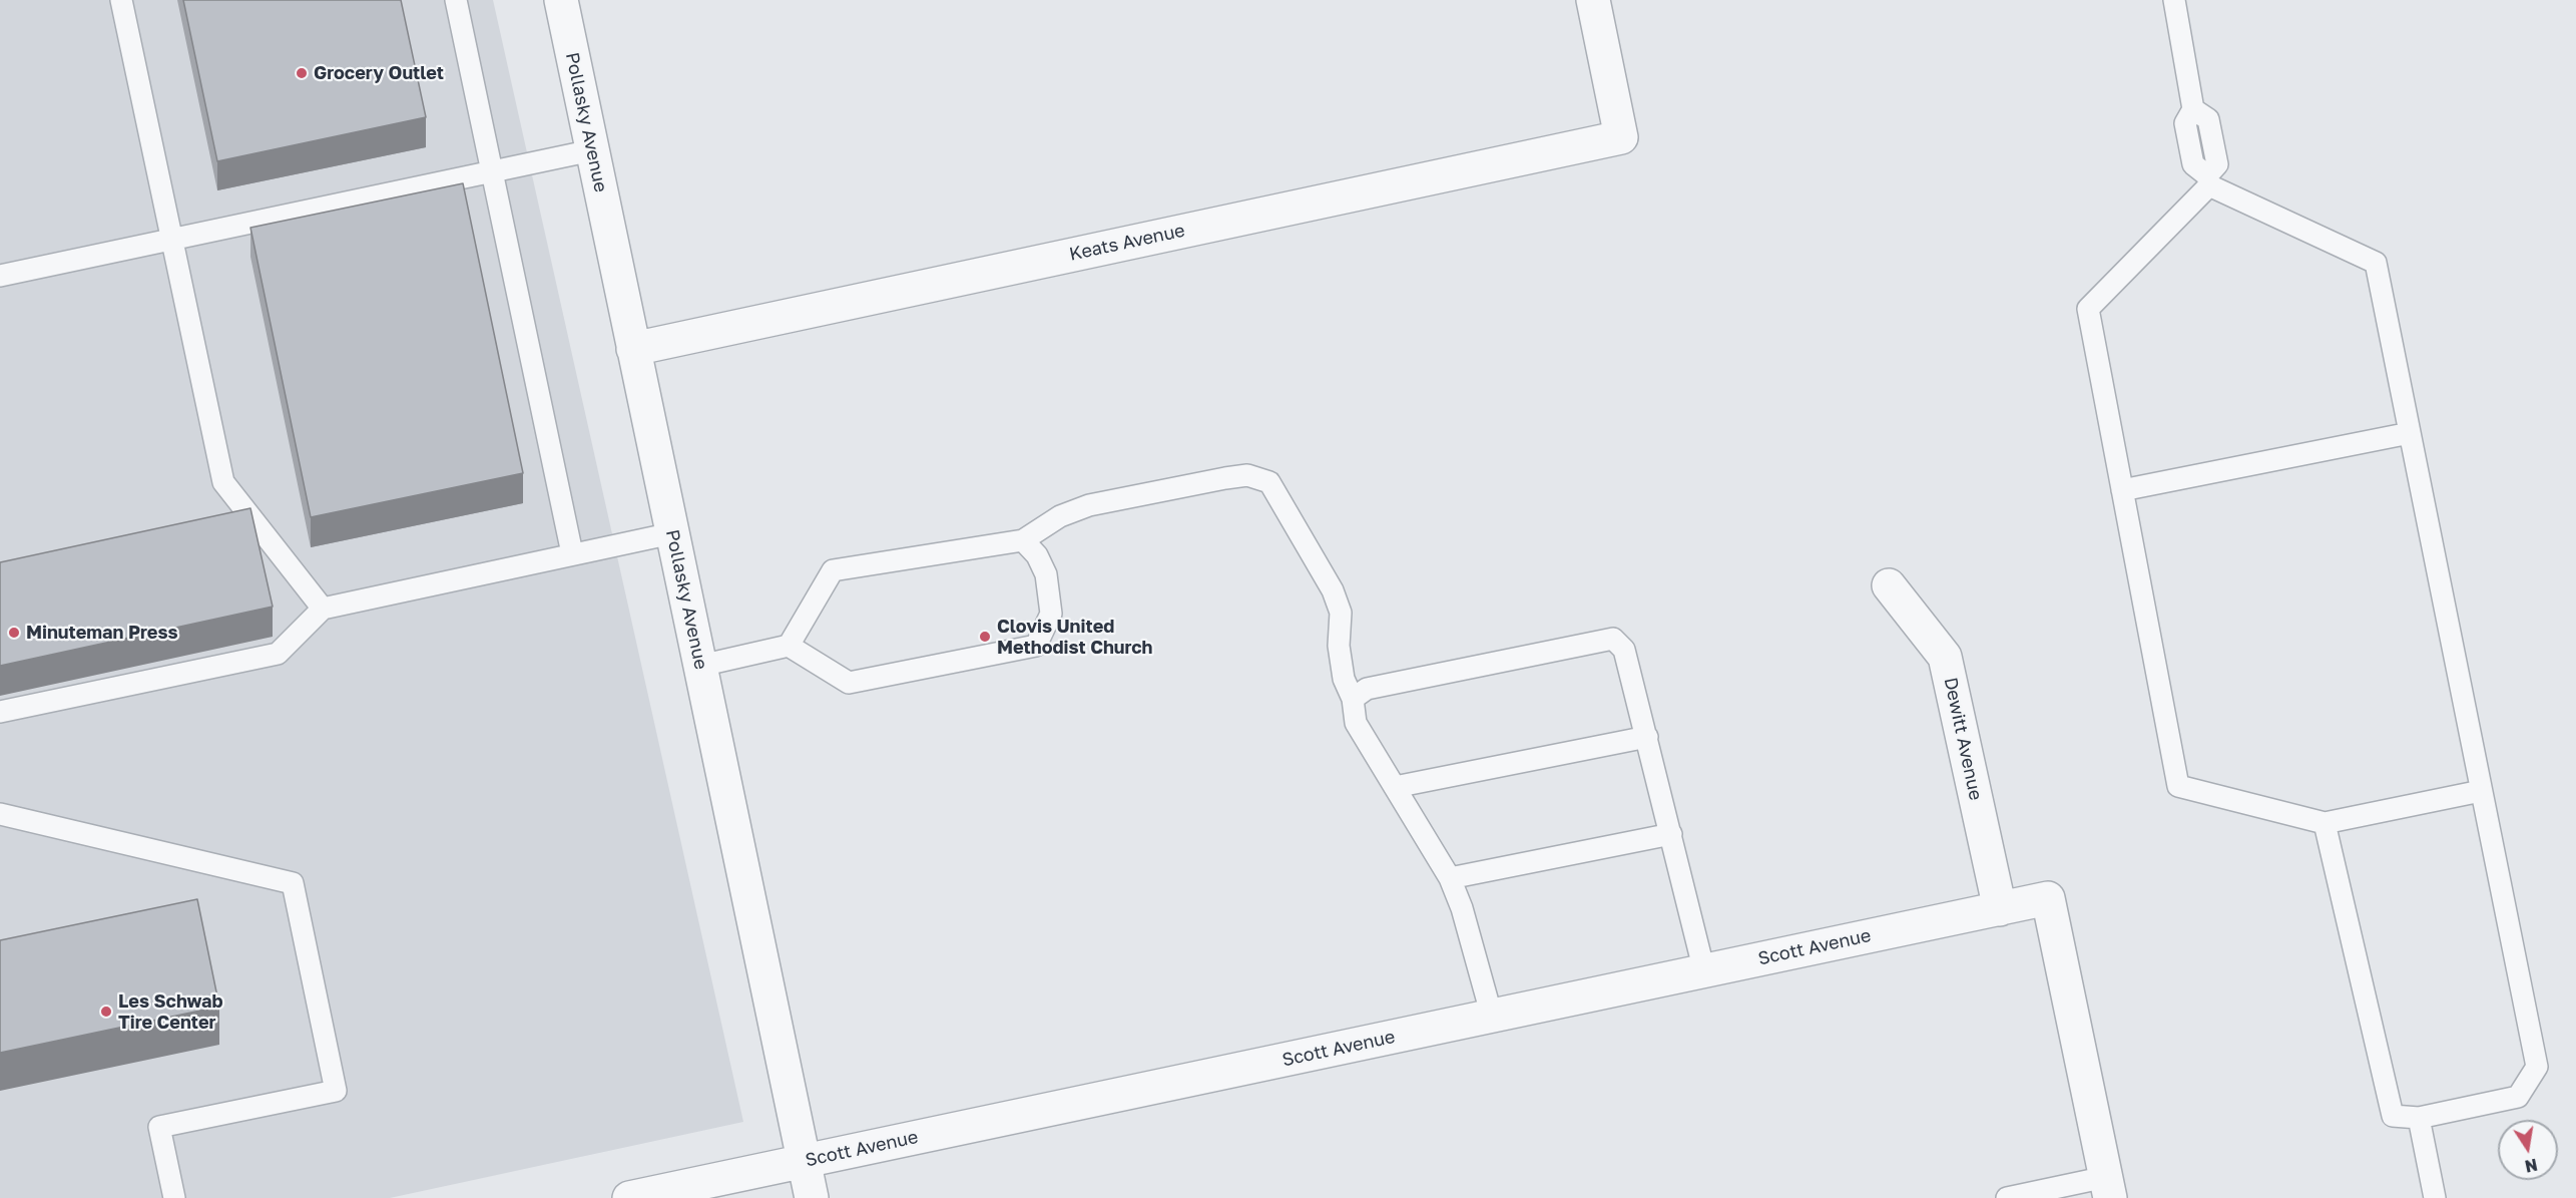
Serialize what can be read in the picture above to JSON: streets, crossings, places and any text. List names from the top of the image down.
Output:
{
  "streets": {
    "street": [
      "Pollasky Avenue",
      "Keats Avenue",
      "Dewitt Avenue",
      "Scott Avenue"
    ]
  },
  "crossings": [
    ["Pollasky Avenue", "Keats Avenue"],
    ["Pollasky Avenue", "Scott Avenue"],
    ["Dewitt Avenue", "Scott Avenue"]
  ],
  "places": [
    "Grocery Outlet",
    "Minuteman Press",
    "Clovis United Methodist Church",
    "Les Schwab Tire Center"
  ],
  "north": "bottom"
}
